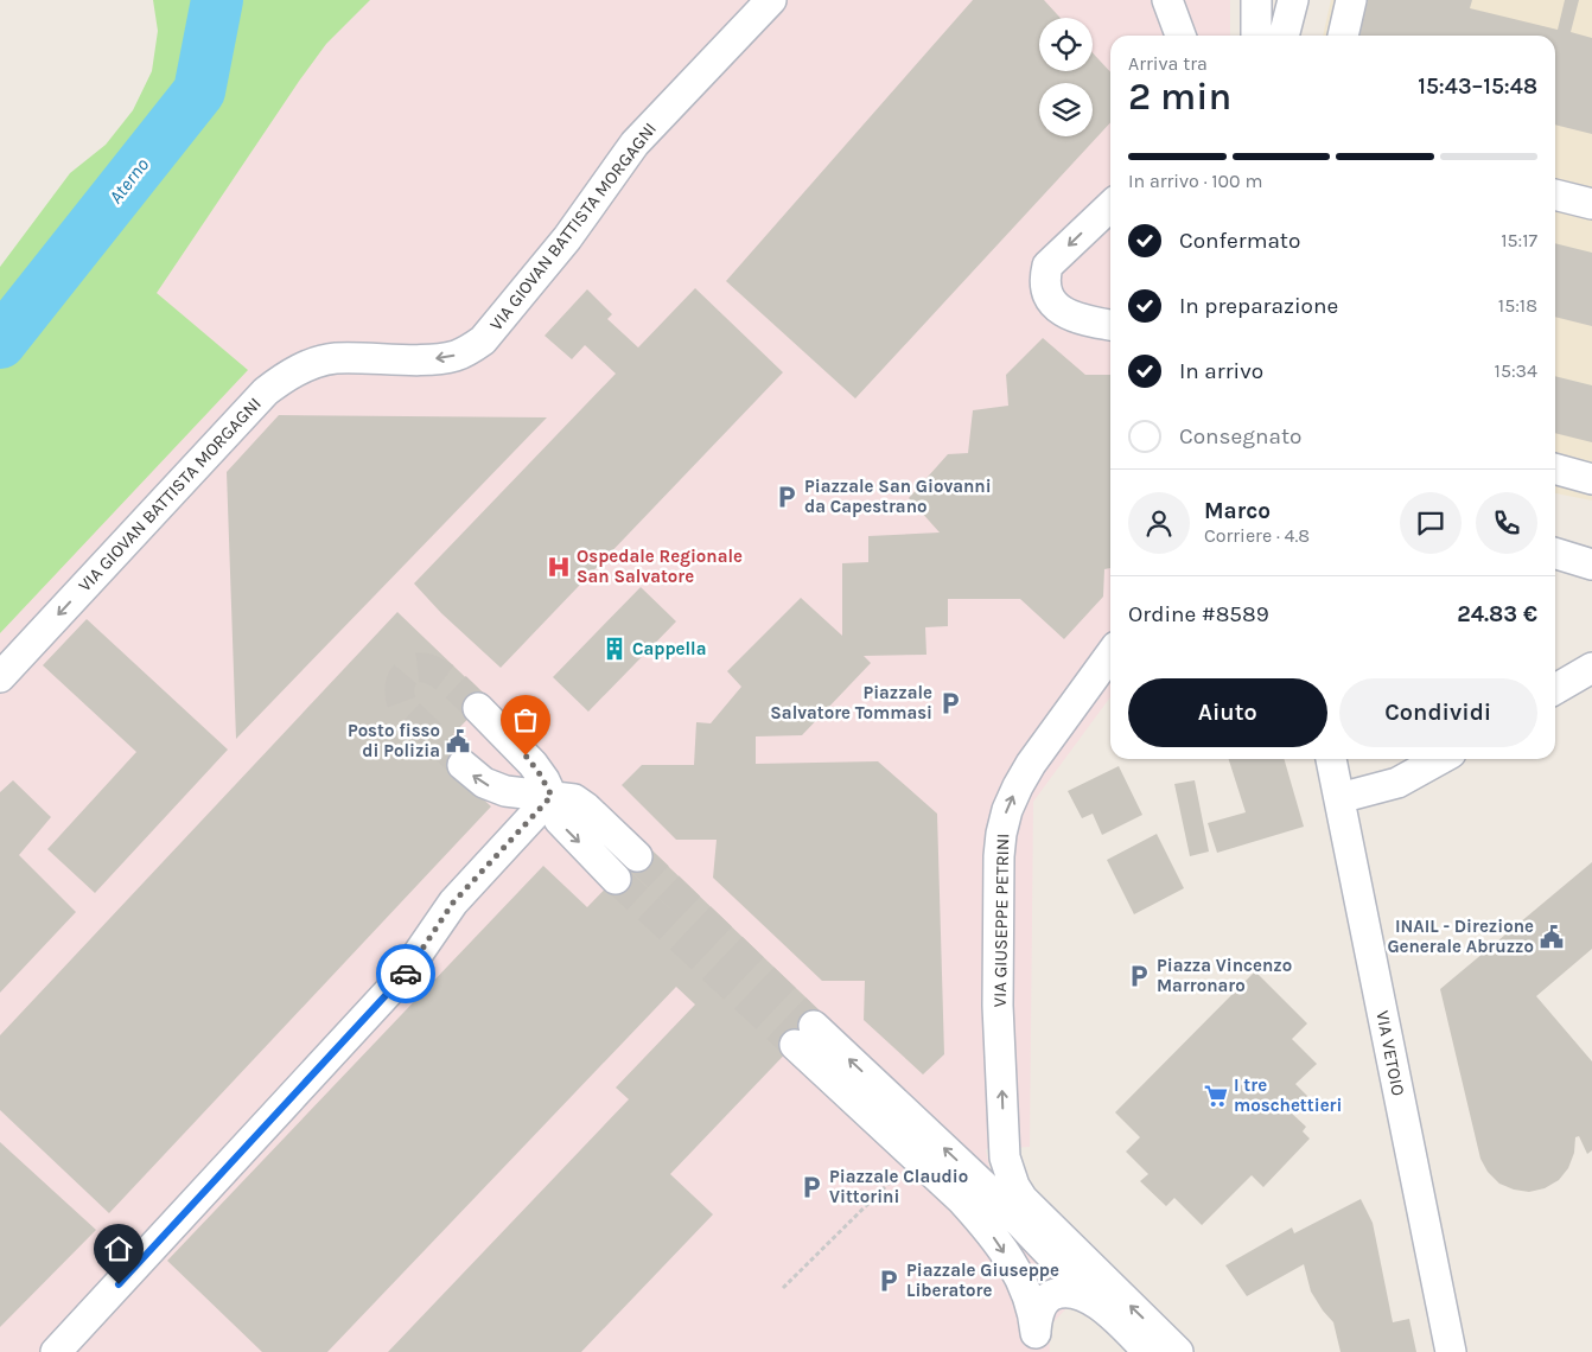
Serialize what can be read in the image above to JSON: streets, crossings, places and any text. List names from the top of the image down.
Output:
{
  "streets": {
    "street": ["VIA GIOVAN BATTISTA MORGAGNI", "VIA GIUSEPPE PETRINI", "VIA VETOIO"]
  },
  "one_way": ["VIA GIOVAN BATTISTA MORGAGNI", "VIA GIUSEPPE PETRINI"],
  "water": ["Aterno"],
  "places": {
    "parking": [
      "Piazzale San Giovanni da Capestrano",
      "Piazzale Salvatore Tommasi",
      "Piazza Vincenzo Marronaro",
      "Piazzale Claudio Vittorini",
      "Piazzale Giuseppe Liberatore"
    ],
    "hospital": ["Ospedale Regionale San Salvatore"],
    "building": ["Cappella"],
    "public building": ["Posto fisso di Polizia", "INAIL - Direzione Generale Abruzzo"],
    "supermarket": ["I tre moschettieri"]
  },
  "page": {
    "heading": ["2 min", "Arriva tra", "15:43–15:48"],
    "panel": [
      "Marco",
      "Corriere · 4.8",
      "Ordine #8589",
      "24.83 €"
    ],
    "bar": "In arrivo · 100 m",
    "list": [
      ["Confermato", "15:17"],
      ["In preparazione", "15:18"],
      ["In arrivo", "15:34"],
      "Consegnato"
    ],
    "buttons": ["Aiuto", "Condividi"]
  }
}
